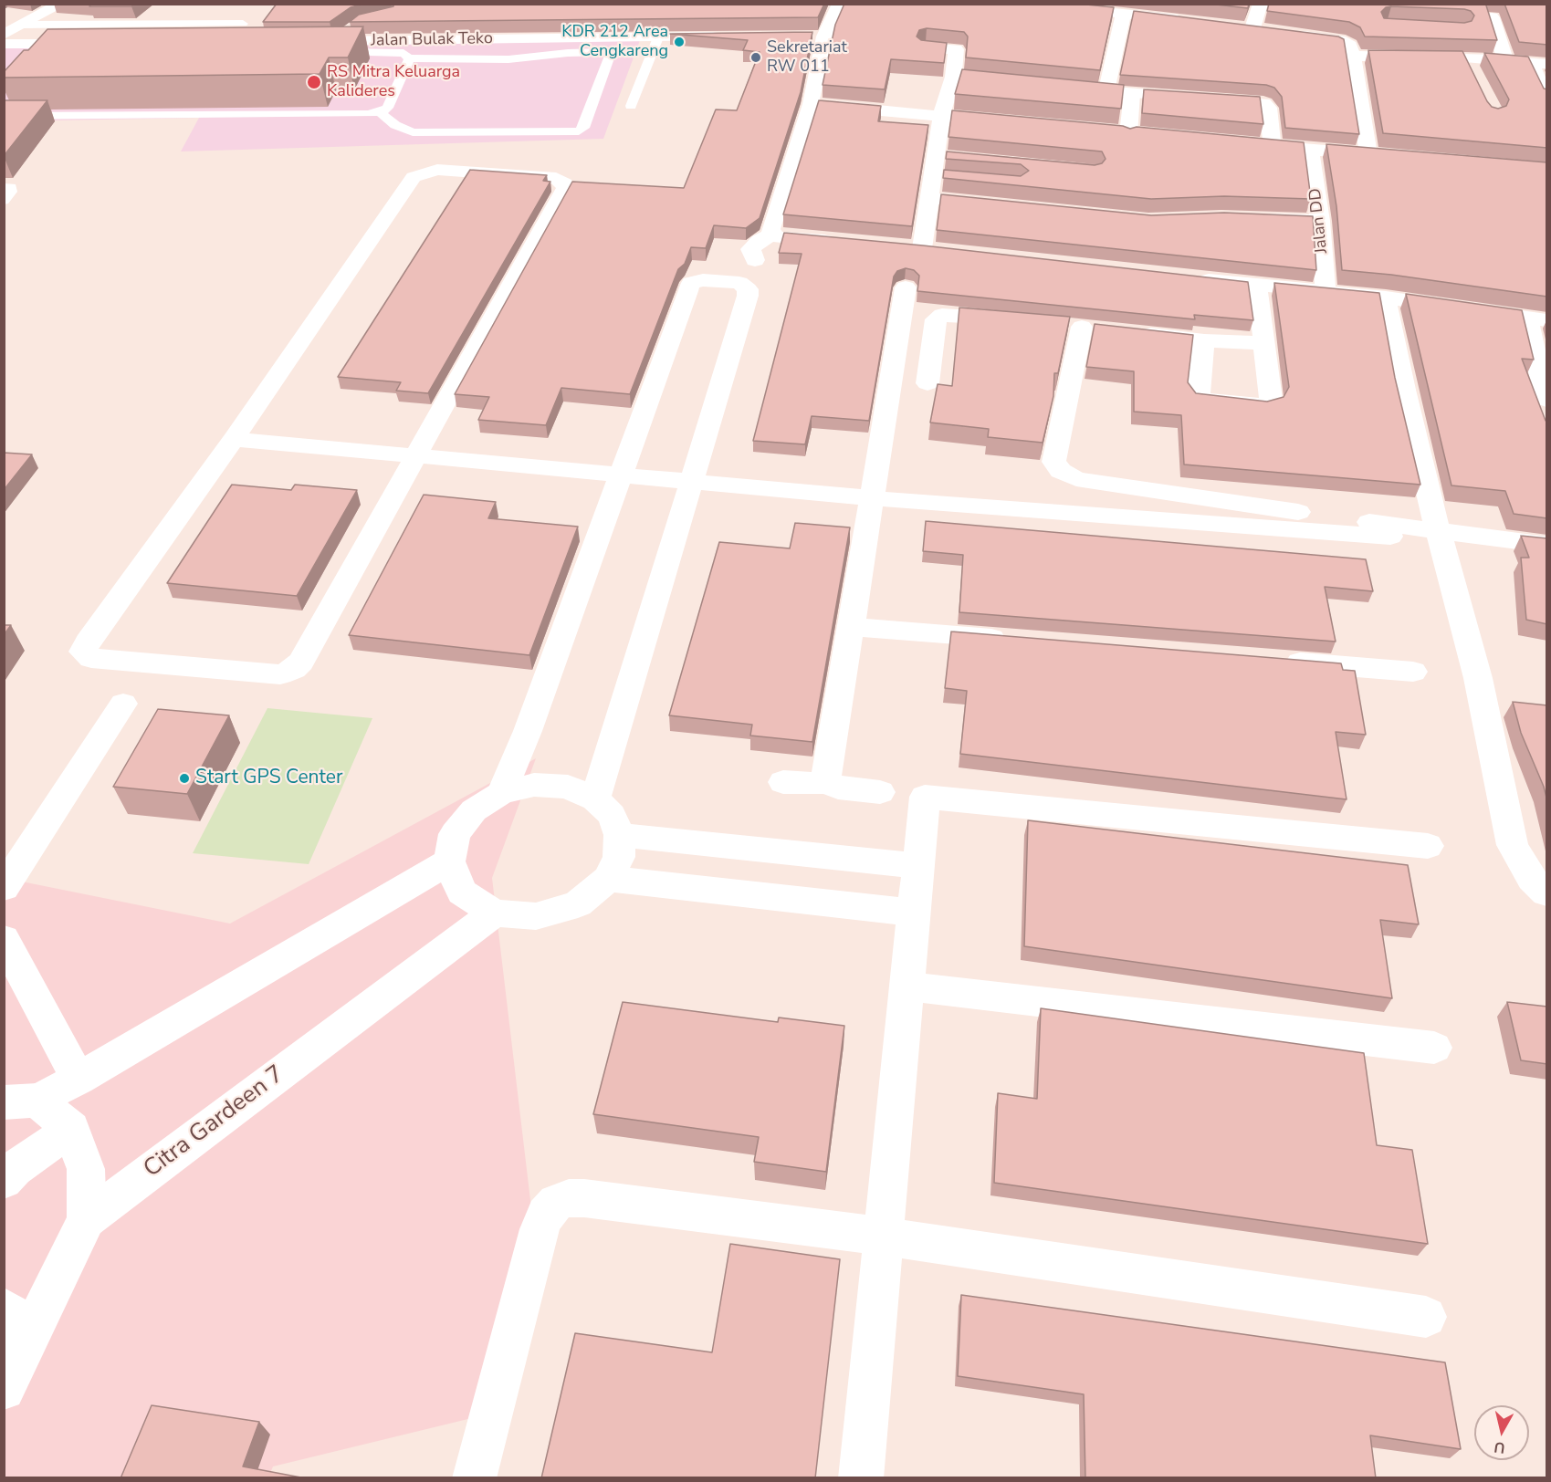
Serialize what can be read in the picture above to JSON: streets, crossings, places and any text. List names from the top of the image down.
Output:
{
  "streets": {
    "street": ["Jalan Bulak Teko", "Jalan DD", "Citra Gardeen 7"]
  },
  "places": [
    "KDR 212 Area Cengkareng",
    "Sekretariat RW 011",
    "RS Mitra Keluarga Kalideres",
    "Start GPS Center"
  ],
  "north": "bottom"
}
